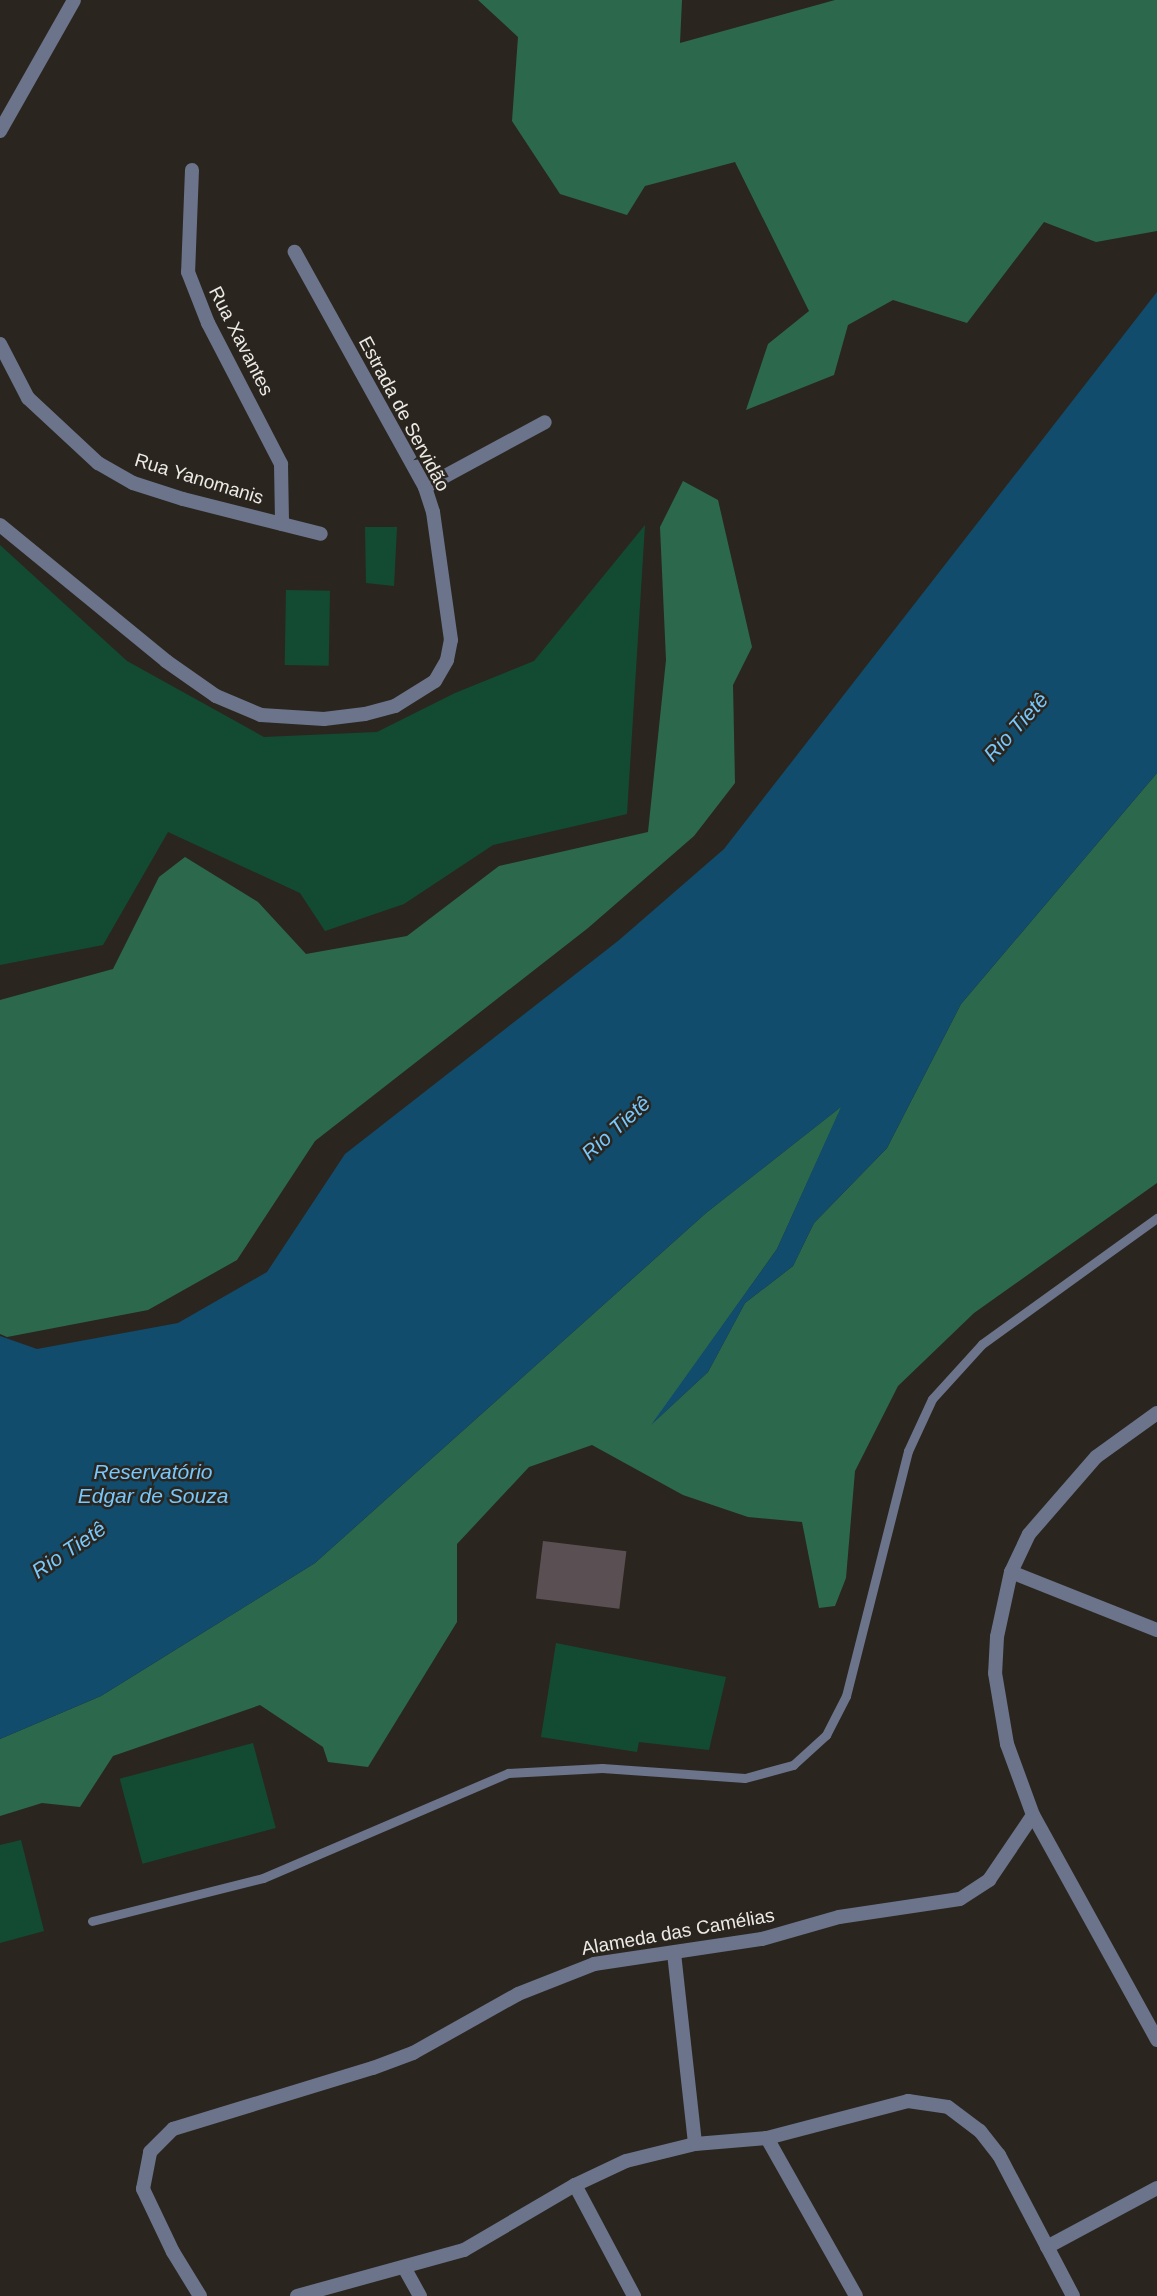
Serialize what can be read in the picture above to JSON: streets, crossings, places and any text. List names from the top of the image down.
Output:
{
  "streets": {
    "street": [
      "Rua Xavantes",
      "Estrada de Servidão",
      "Rua Yanomanis",
      "Alameda das Camélias"
    ]
  },
  "crossings": [
    ["Rua Xavantes", "Rua Yanomanis"]
  ],
  "water": ["Rio Tietê", "Reservatório Edgar de Souza"]
}
